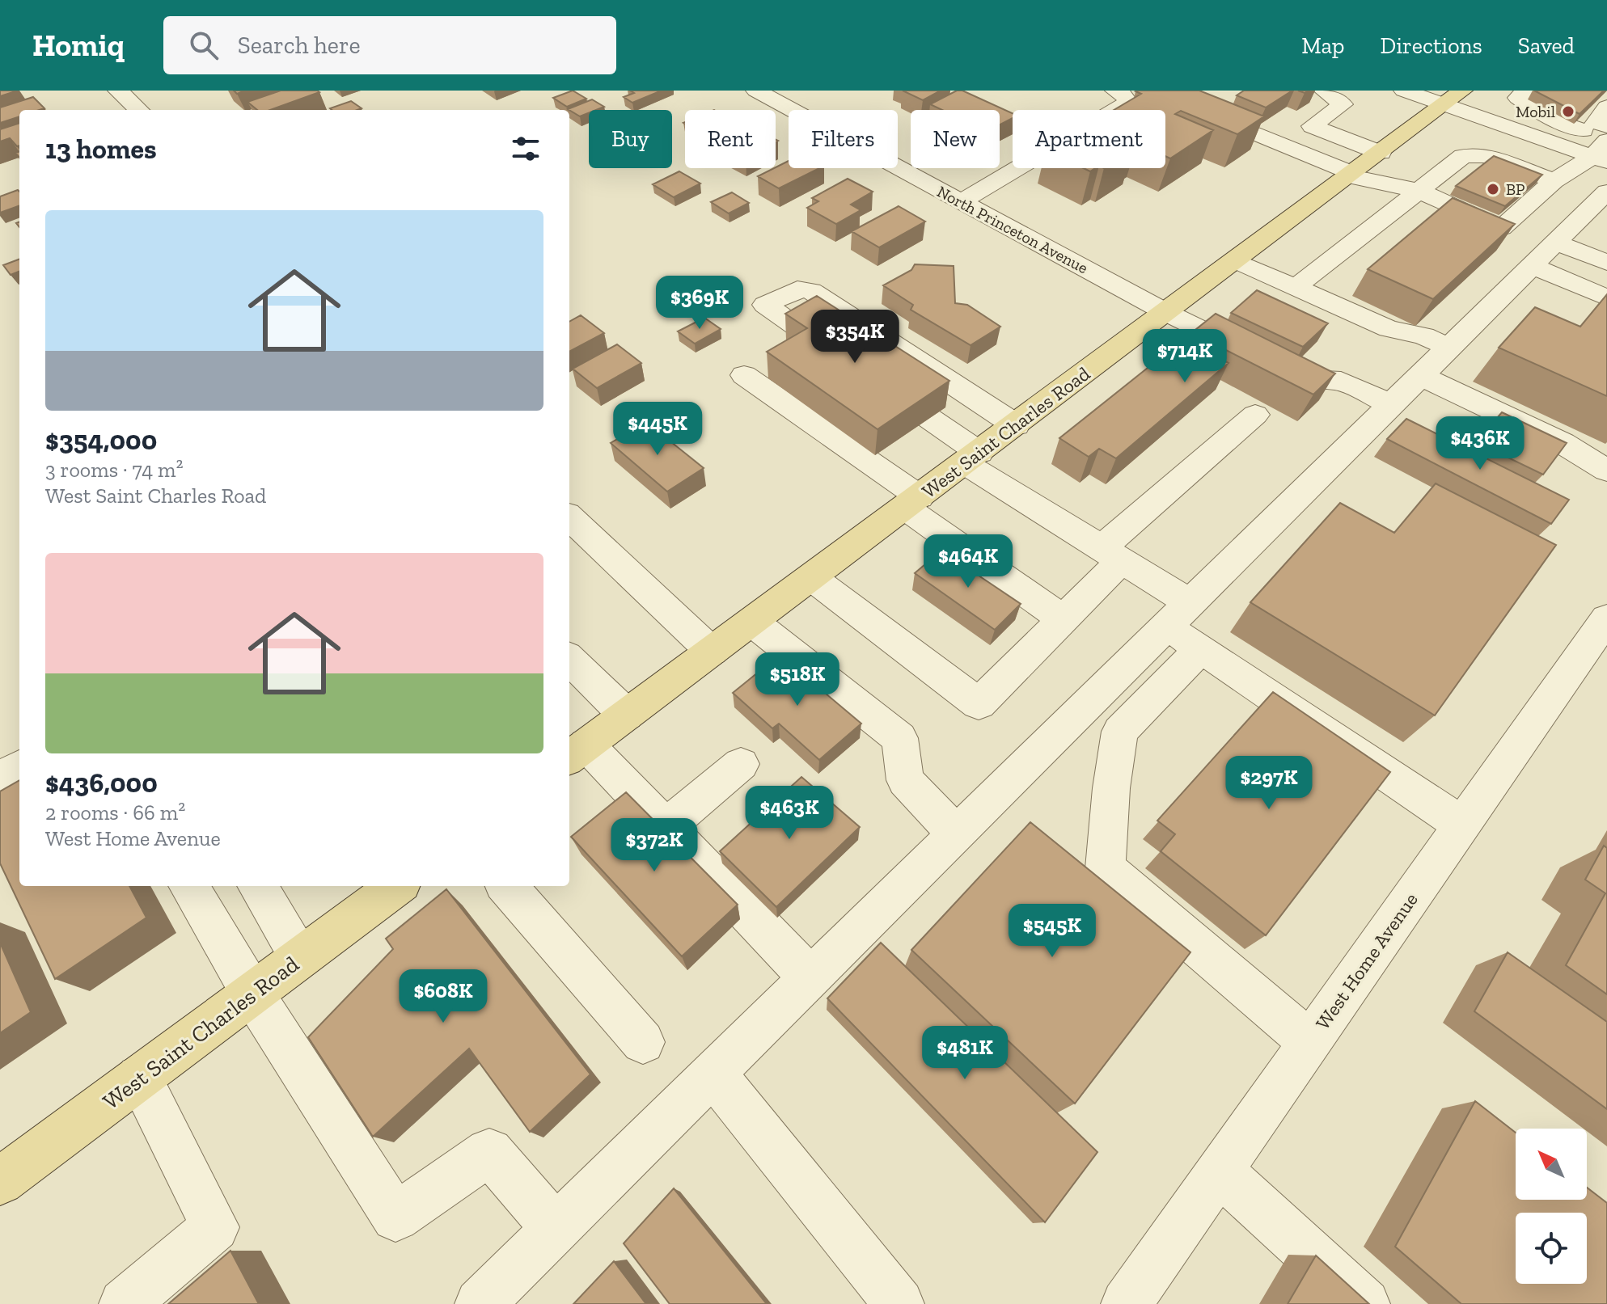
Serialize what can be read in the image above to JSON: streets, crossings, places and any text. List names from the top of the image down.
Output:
{
  "streets": {
    "main road": ["West Saint Charles Road"],
    "street": ["North Princeton Avenue", "West Home Avenue"]
  },
  "crossings": [
    ["North Princeton Avenue", "West Saint Charles Road"]
  ],
  "places": ["Mobil", "BP"],
  "north": "top left",
  "page": {
    "header": "Homiq",
    "search": "Search here",
    "nav": ["Map", "Directions", "Saved"],
    "chip": [
      "Buy",
      "Rent",
      "Filters",
      "New",
      "Apartment"
    ],
    "heading": "13 homes",
    "list": [
      {
        "name": "$354,000",
        "note": "3 rooms · 74 m² · West Saint Charles Road"
      },
      {
        "name": "$436,000",
        "note": "2 rooms · 66 m² · West Home Avenue"
      }
    ],
    "price": [
      "$369K",
      "$354K",
      "$714K",
      "$445K",
      "$436K",
      "$464K",
      "$518K",
      "$297K",
      "$463K",
      "$372K",
      "$545K",
      "$608K",
      "$481K"
    ]
  }
}
